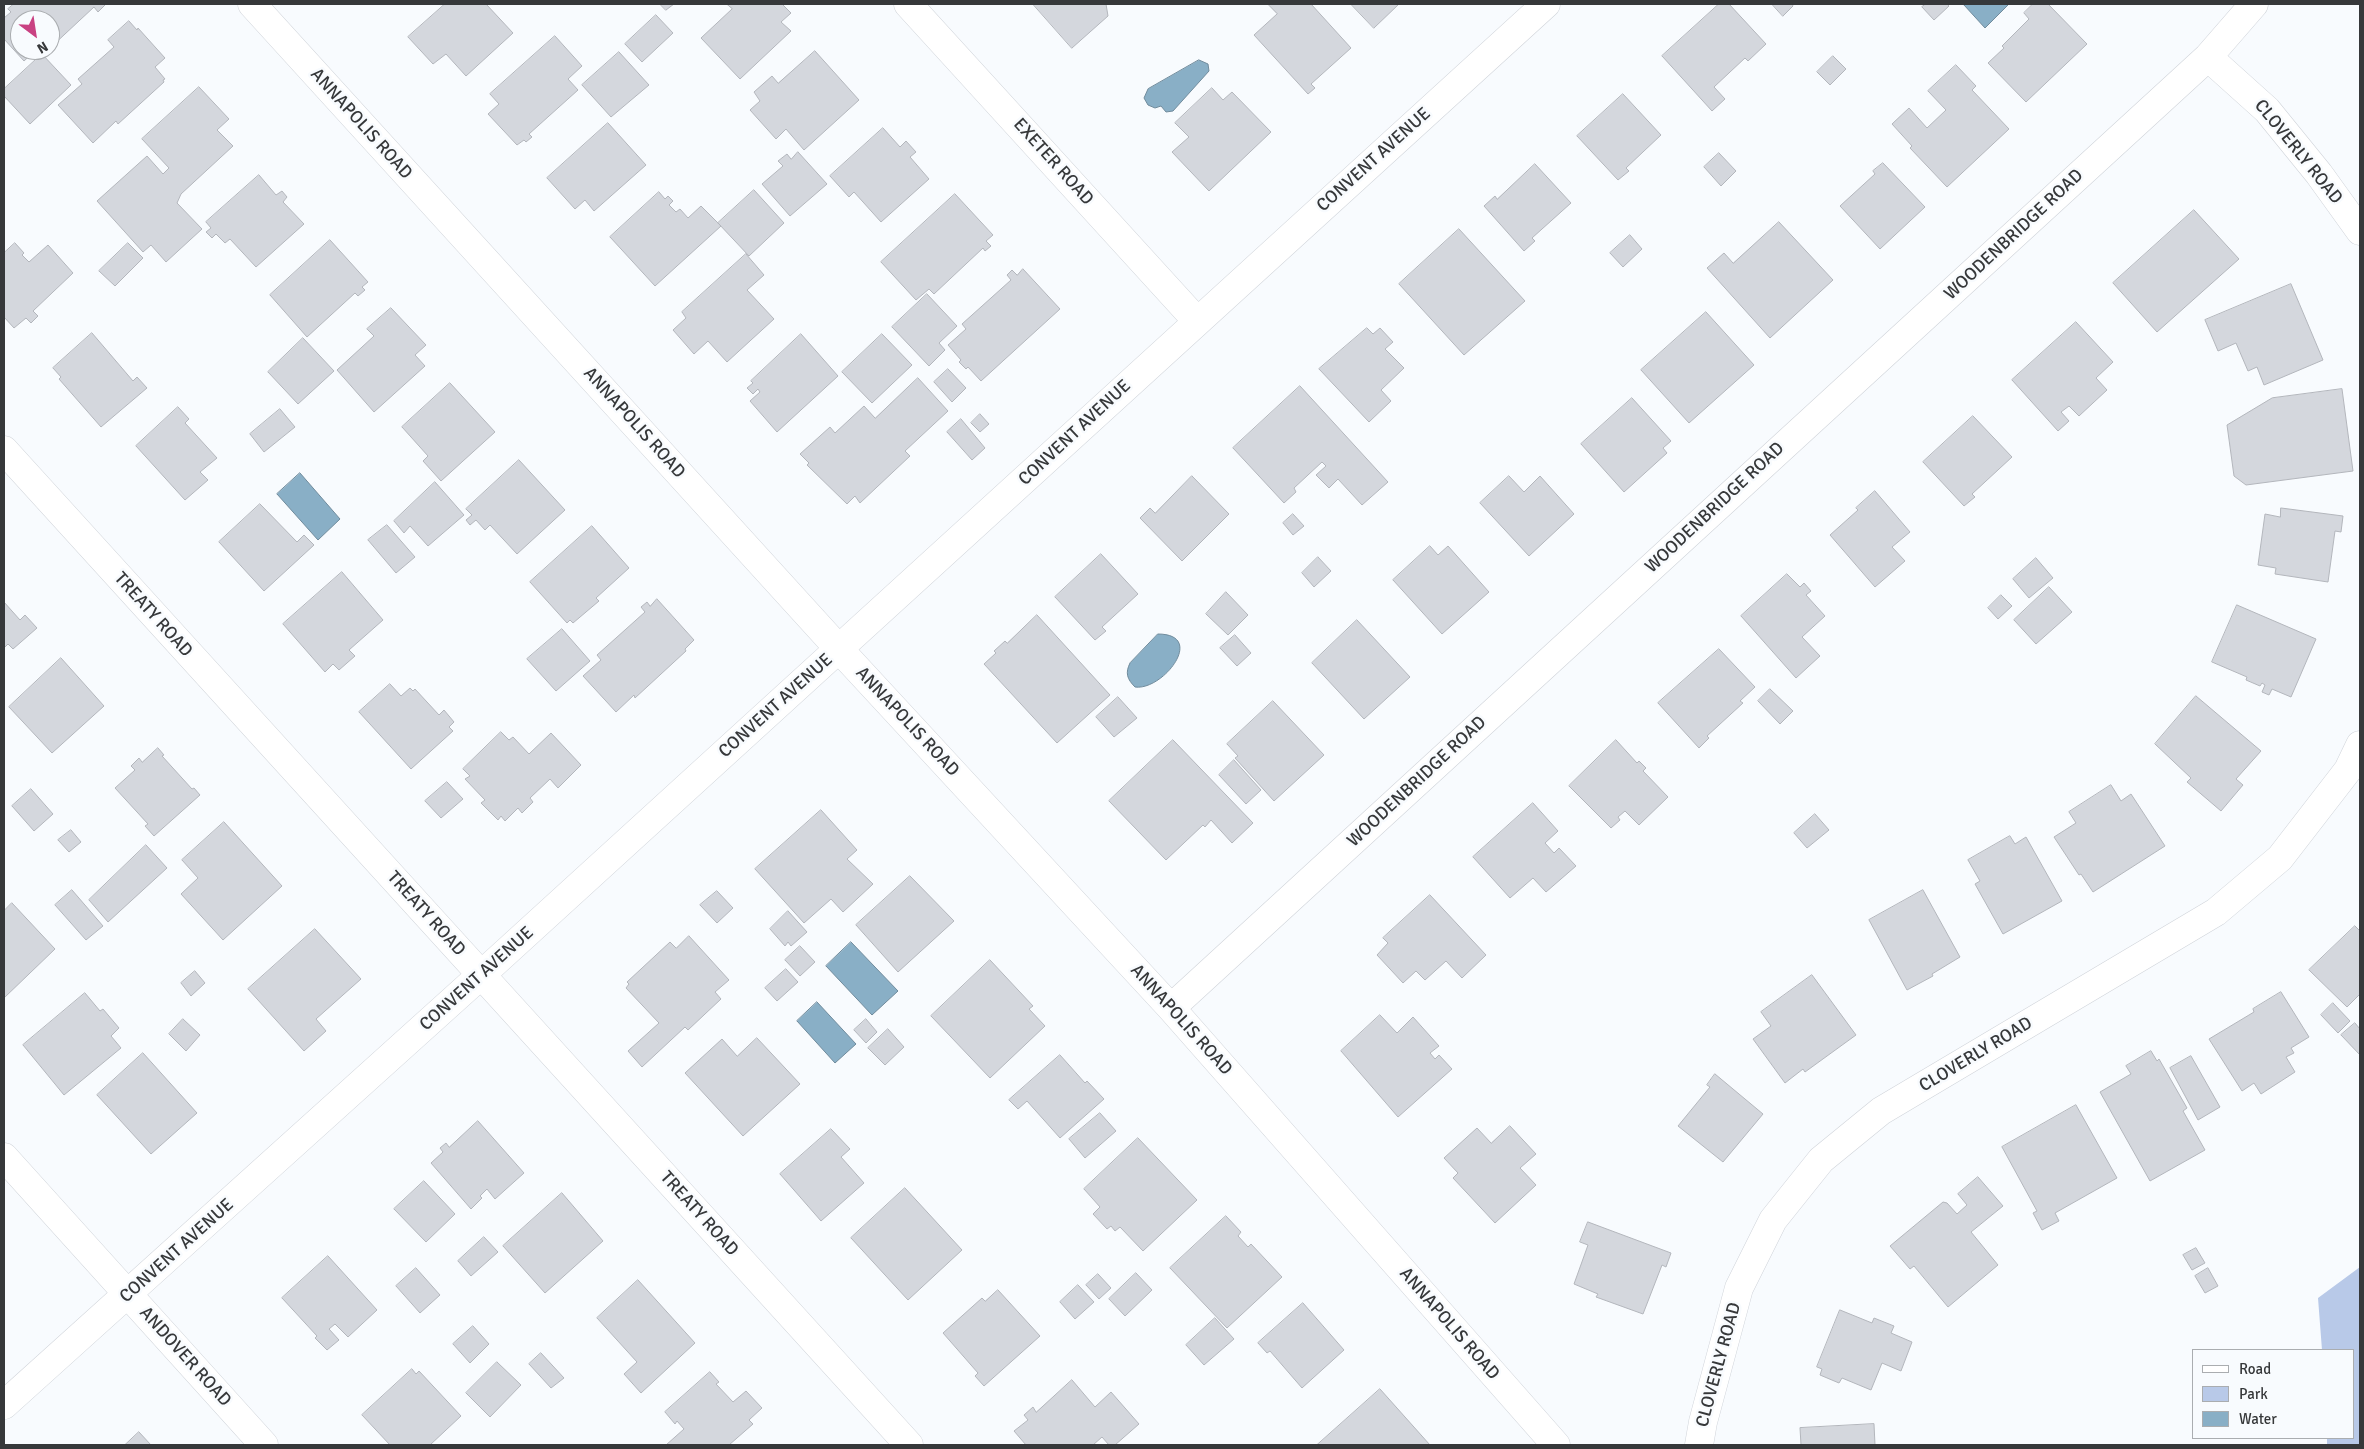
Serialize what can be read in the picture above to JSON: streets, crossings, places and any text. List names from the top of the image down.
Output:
{
  "streets": {
    "street": [
      "ANNAPOLIS ROAD",
      "CLOVERLY ROAD",
      "CONVENT AVENUE",
      "EXETER ROAD",
      "WOODENBRIDGE ROAD",
      "TREATY ROAD",
      "ANDOVER ROAD"
    ]
  },
  "crossings": [
    ["ANNAPOLIS ROAD", "CONVENT AVENUE"],
    ["ANNAPOLIS ROAD", "WOODENBRIDGE ROAD"],
    ["CLOVERLY ROAD", "WOODENBRIDGE ROAD"],
    ["CONVENT AVENUE", "EXETER ROAD"],
    ["CONVENT AVENUE", "TREATY ROAD"],
    ["CONVENT AVENUE", "ANDOVER ROAD"]
  ],
  "legend": ["Road", "Park", "Water"],
  "north": "bottom right"
}
